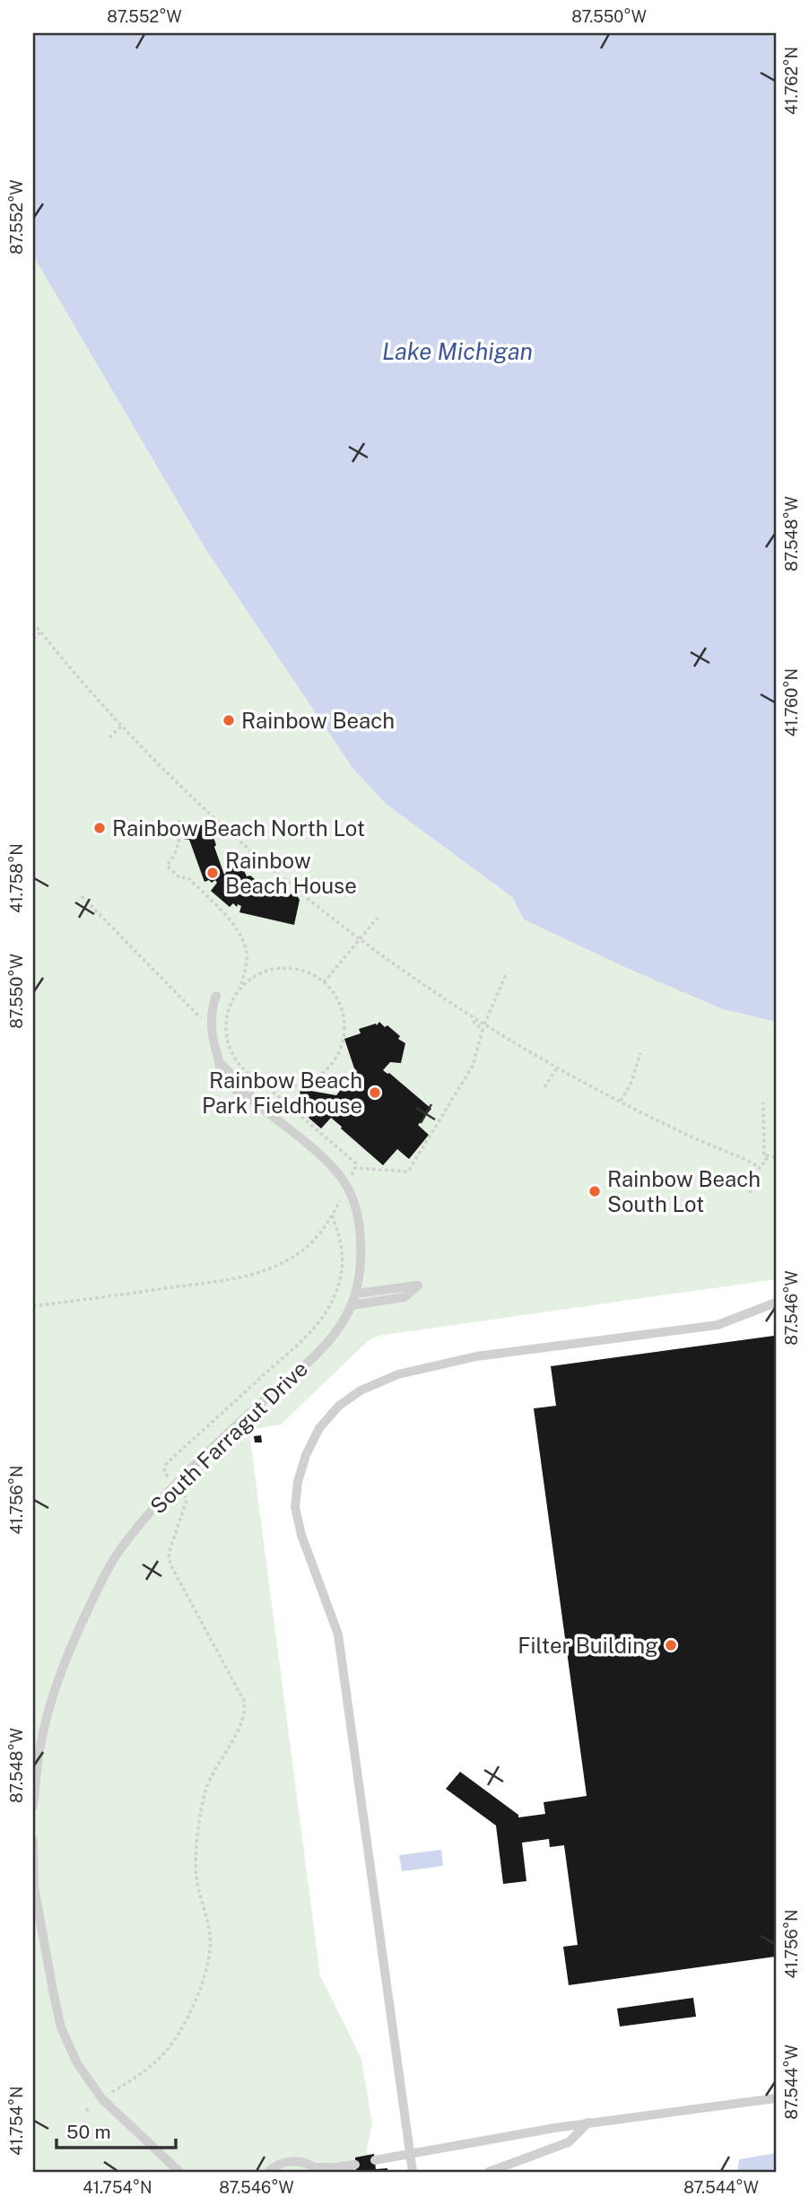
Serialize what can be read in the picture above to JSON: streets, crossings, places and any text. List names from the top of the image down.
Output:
{
  "streets": {
    "lane": ["South Farragut Drive"]
  },
  "water": ["Lake Michigan"],
  "places": [
    "Rainbow Beach",
    "Rainbow Beach North Lot",
    "Rainbow Beach House",
    "Rainbow Beach Park Fieldhouse",
    "Rainbow Beach South Lot",
    "Filter Building"
  ],
  "scale_bar": "50 m",
  "coordinates": [
    "87.552°W",
    "87.550°W",
    "41.762°N",
    "87.548°W",
    "41.760°N",
    "41.758°N",
    "87.546°W",
    "41.756°N",
    "87.544°W",
    "41.754°N"
  ]
}
